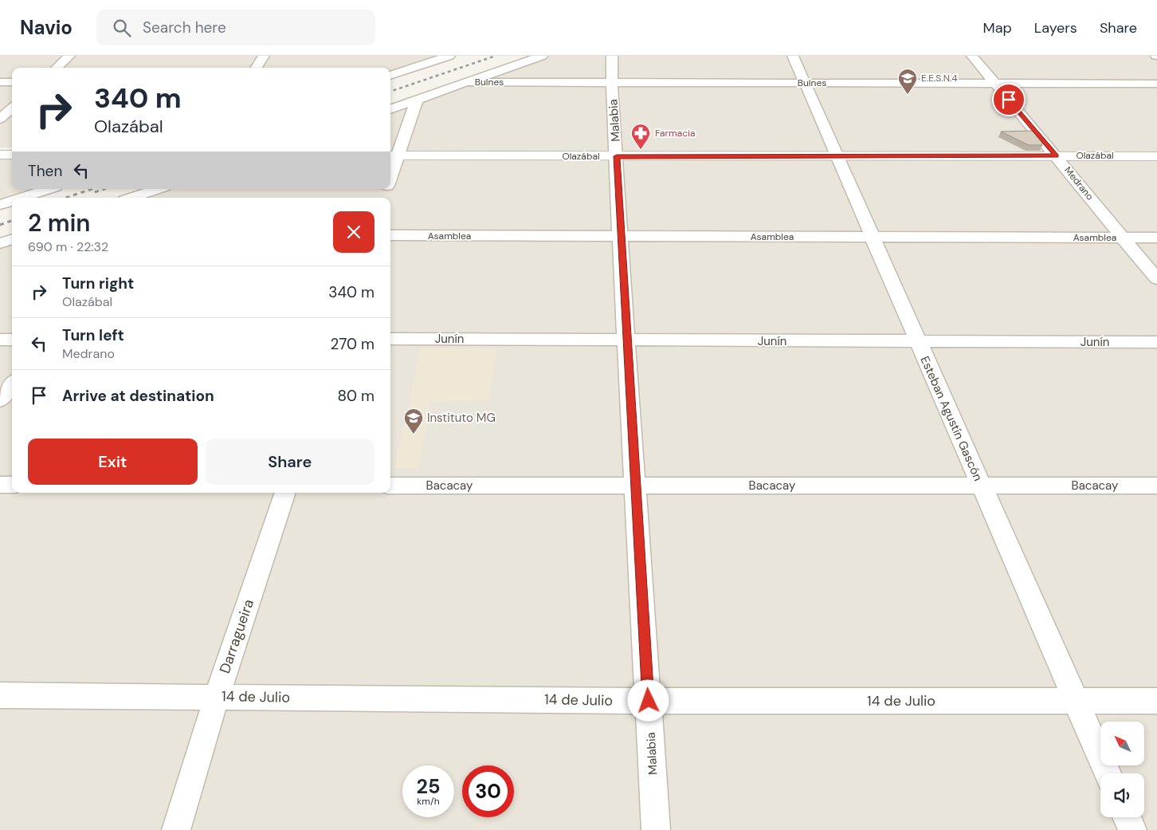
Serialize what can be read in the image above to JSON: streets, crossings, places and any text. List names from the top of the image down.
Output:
{
  "streets": {
    "street": [
      "Bulnes",
      "Malabia",
      "Olazábal",
      "Medrano",
      "Asamblea",
      "Junín",
      "Esteban Agustín Gascón",
      "Bacacay",
      "Darragueira",
      "14 de Julio"
    ]
  },
  "crossings": [
    ["Bulnes", "Malabia"],
    ["Bulnes", "Medrano"],
    ["Bulnes", "Esteban Agustín Gascón"],
    ["Malabia", "Olazábal"],
    ["Malabia", "Asamblea"],
    ["Malabia", "Junín"],
    ["Malabia", "Bacacay"],
    ["Malabia", "14 de Julio"],
    ["Olazábal", "Medrano"],
    ["Olazábal", "Esteban Agustín Gascón"],
    ["Medrano", "Asamblea"],
    ["Asamblea", "Esteban Agustín Gascón"],
    ["Junín", "Esteban Agustín Gascón"],
    ["Esteban Agustín Gascón", "Bacacay"],
    ["Esteban Agustín Gascón", "14 de Julio"],
    ["Darragueira", "14 de Julio"]
  ],
  "places": {
    "school or university": ["E.E.S.N.4", "Instituto MG"],
    "pharmacy": ["Farmacia"]
  },
  "north": "top left",
  "page": {
    "header": "Navio",
    "search": "Search here",
    "nav": ["Map", "Layers", "Share"],
    "turn": ["340 m", "Olazábal"],
    "then": "Then",
    "heading": ["2 min", "690 m · 22:32"],
    "list": [
      {
        "name": "Turn right",
        "note": "Olazábal",
        "value": "340 m"
      },
      {
        "name": "Turn left",
        "note": "Medrano",
        "value": "270 m"
      },
      {
        "name": "Arrive at destination",
        "value": "80 m"
      }
    ],
    "buttons": ["Exit", "Share"],
    "speed": "25 km/h",
    "limit": "30"
  }
}
